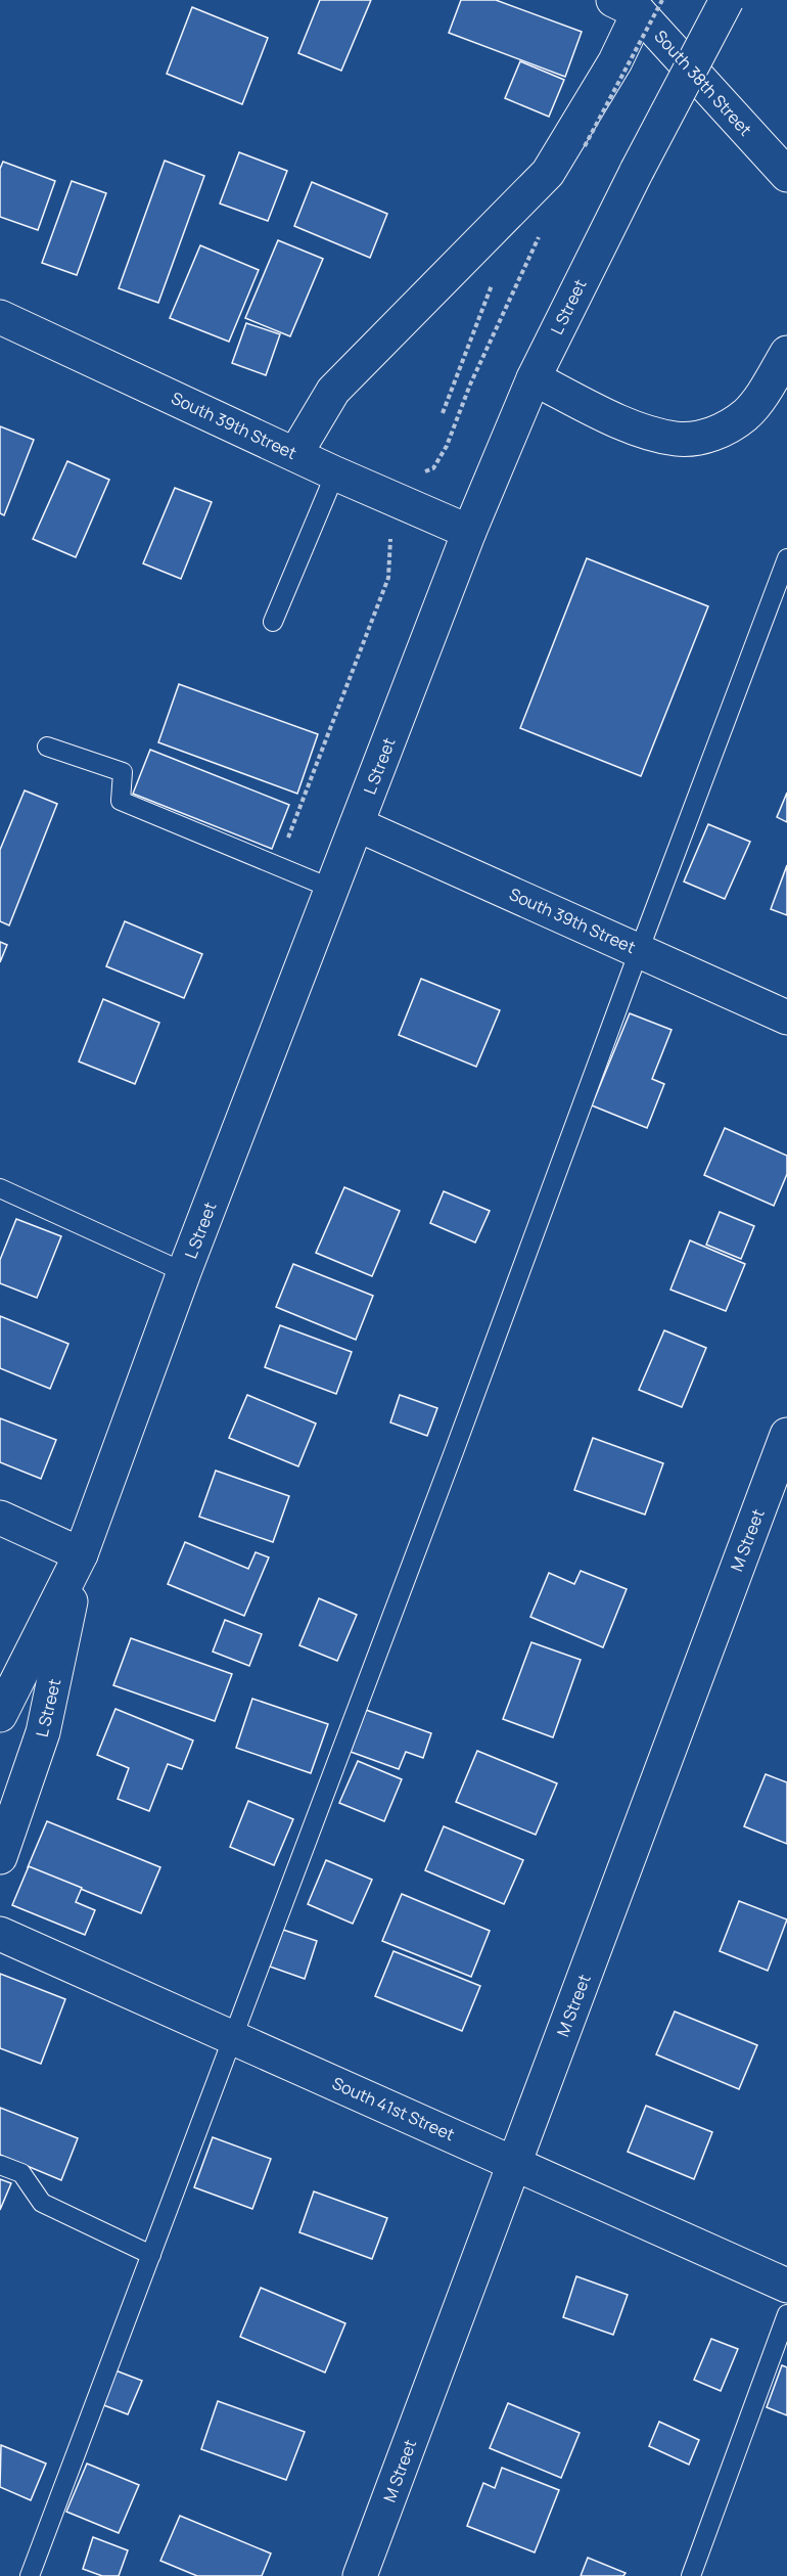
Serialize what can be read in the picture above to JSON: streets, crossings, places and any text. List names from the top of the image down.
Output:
{
  "streets": {
    "street": [
      "South 38th Street",
      "L Street",
      "South 39th Street",
      "M Street",
      "South 41st Street"
    ]
  },
  "crossings": [
    ["L Street", "South 39th Street"],
    ["M Street", "South 41st Street"]
  ]
}
